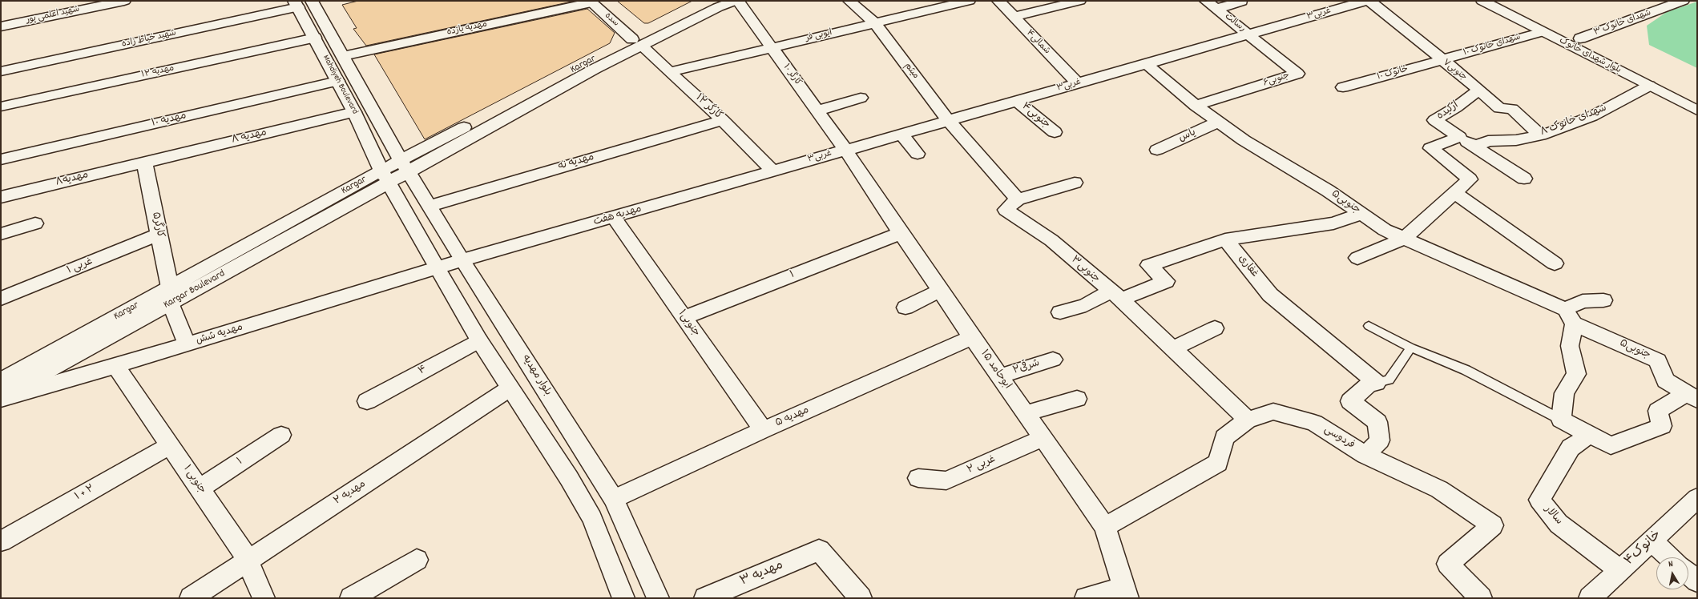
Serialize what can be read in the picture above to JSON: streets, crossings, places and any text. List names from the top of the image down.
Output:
{
  "streets": {
    "street": [
      "غربی۳",
      "شهید اعلمی پور",
      "سده",
      "رسالت",
      "شهدای خانوک ۳",
      "مهدیه یازده",
      "ایوبی فر",
      "شهید خیاط زاده",
      "شمالی۴",
      "شهدای خانوک ۱۰",
      "بلوار شهدای خانوک",
      "Kargar",
      "جنوبی۷",
      "میثم",
      "مهدیه ۱۲",
      "خانوک ۱۰",
      "کارگر ۱۰",
      "جنوبی۶",
      "Mahdiyeh Boulevard",
      "کارگر ۱۲",
      "ارکیده",
      "جنوبی۴",
      "مهدیه ۱۰",
      "شهدای خانوک ۸",
      "یاس",
      "مهدیه ۸",
      "مهدیه نه",
      "مهدیه۸",
      "جنوبی۵",
      "مهدیه هفت",
      "کارگر۵",
      "۱ غربی",
      "غفاری",
      "جنوبی۳",
      "۱",
      "Kargar Boulevard",
      "جنوبی۱",
      "مهدیه شش",
      "شرقی۲",
      "ابوحامد ۱۵",
      "۴",
      "بلوار مهدیه",
      "مهدیه ۵",
      "فردوسی",
      "۲ غربی",
      "۱ جنوبی",
      "۱ + ۲",
      "مهدیه ۲",
      "سالار",
      "خانوک۴",
      "مهدیه ۳"
    ]
  },
  "crossings": [
    ["غربی۳", "رسالت"],
    ["غربی۳", "شمالی۴"],
    ["غربی۳", "میثم"],
    ["غربی۳", "کارگر ۱۰"],
    ["غربی۳", "جنوبی۶"],
    ["غربی۳", "کارگر ۱۲"],
    ["غربی۳", "جنوبی۴"],
    ["غربی۳", "جنوبی۵"],
    ["غربی۳", "مهدیه هفت"],
    ["غربی۳", "ابوحامد ۱۵"],
    ["سده", "مهدیه یازده"],
    ["سده", "Kargar"],
    ["سده", "کارگر ۱۲"],
    ["رسالت", "جنوبی۶"],
    ["شهدای خانوک ۳", "بلوار شهدای خانوک"],
    ["مهدیه یازده", "Mahdiyeh Boulevard"],
    ["ایوبی فر", "میثم"],
    ["ایوبی فر", "کارگر ۱۰"],
    ["ایوبی فر", "کارگر ۱۲"],
    ["شهید خیاط زاده", "Mahdiyeh Boulevard"],
    ["شهدای خانوک ۱۰", "بلوار شهدای خانوک"],
    ["شهدای خانوک ۱۰", "جنوبی۷"],
    ["شهدای خانوک ۱۰", "خانوک ۱۰"],
    ["بلوار شهدای خانوک", "شهدای خانوک ۸"],
    ["Kargar", "Mahdiyeh Boulevard"],
    ["Kargar", "کارگر ۱۲"],
    ["Kargar", "کارگر۵"],
    ["Kargar", "Kargar Boulevard"],
    ["Kargar", "بلوار مهدیه"],
    ["جنوبی۷", "خانوک ۱۰"],
    ["جنوبی۷", "ارکیده"],
    ["جنوبی۷", "شهدای خانوک ۸"],
    ["مهدیه ۱۲", "Mahdiyeh Boulevard"],
    ["کارگر ۱۰", "ابوحامد ۱۵"],
    ["جنوبی۶", "جنوبی۵"],
    ["Mahdiyeh Boulevard", "مهدیه ۱۰"],
    ["Mahdiyeh Boulevard", "مهدیه ۸"],
    ["Mahdiyeh Boulevard", "Kargar Boulevard"],
    ["Mahdiyeh Boulevard", "بلوار مهدیه"],
    ["کارگر ۱۲", "مهدیه نه"],
    ["کارگر ۱۲", "مهدیه هفت"],
    ["یاس", "جنوبی۵"],
    ["مهدیه ۸", "مهدیه۸"],
    ["مهدیه ۸", "کارگر۵"],
    ["مهدیه نه", "بلوار مهدیه"],
    ["مهدیه۸", "کارگر۵"],
    ["مهدیه هفت", "جنوبی۱"],
    ["مهدیه هفت", "مهدیه شش"],
    ["مهدیه هفت", "بلوار مهدیه"],
    ["کارگر۵", "۱ غربی"],
    ["کارگر۵", "Kargar Boulevard"],
    ["کارگر۵", "مهدیه شش"],
    ["جنوبی۳", "فردوسی"],
    ["۱", "جنوبی۱"],
    ["۱", "ابوحامد ۱۵"],
    ["۱", "۱ جنوبی"],
    ["Kargar Boulevard", "مهدیه شش"],
    ["جنوبی۱", "مهدیه ۵"],
    ["مهدیه شش", "۱ جنوبی"],
    ["شرقی۲", "ابوحامد ۱۵"],
    ["ابوحامد ۱۵", "مهدیه ۵"],
    ["ابوحامد ۱۵", "فردوسی"],
    ["ابوحامد ۱۵", "۲ غربی"],
    ["بلوار مهدیه", "مهدیه ۵"],
    ["۱ جنوبی", "۱ + ۲"],
    ["۱ جنوبی", "مهدیه ۲"],
    ["سالار", "خانوک۴"]
  ],
  "north": "top"
}
